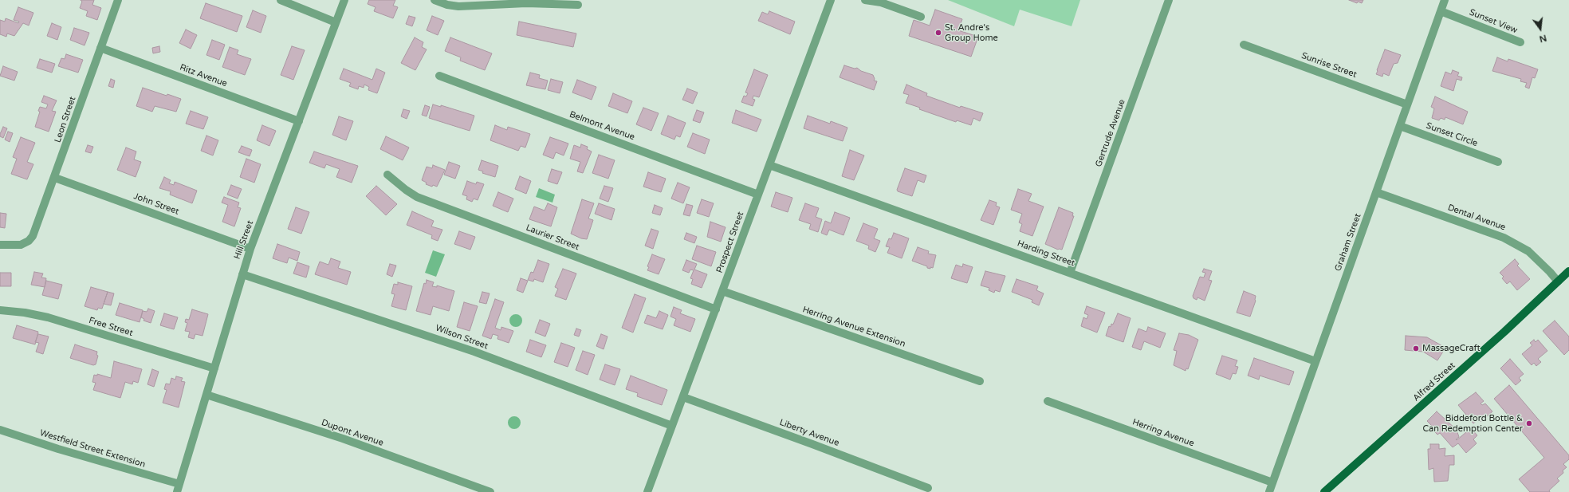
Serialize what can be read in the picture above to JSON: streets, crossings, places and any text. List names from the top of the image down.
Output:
{
  "streets": {
    "main road": ["Alfred Street"],
    "street": [
      "Sunset View",
      "Sunrise Street",
      "Ritz Avenue",
      "Leon Street",
      "Belmont Avenue",
      "Gertrude Avenue",
      "Sunset Circle",
      "John Street",
      "Dental Avenue",
      "Laurier Street",
      "Hill Street",
      "Prospect Street",
      "Graham Street",
      "Harding Street",
      "Free Street",
      "Herring Avenue Extension",
      "Wilson Street",
      "Dupont Avenue",
      "Liberty Avenue",
      "Herring Avenue",
      "Westfield Street Extension"
    ]
  },
  "crossings": [
    ["Sunset View", "Graham Street"],
    ["Sunrise Street", "Graham Street"],
    ["Ritz Avenue", "Leon Street"],
    ["Ritz Avenue", "Hill Street"],
    ["Leon Street", "John Street"],
    ["Belmont Avenue", "Prospect Street"],
    ["Gertrude Avenue", "Harding Street"],
    ["Sunset Circle", "Graham Street"],
    ["John Street", "Hill Street"],
    ["Dental Avenue", "Graham Street"],
    ["Dental Avenue", "Alfred Street"],
    ["Laurier Street", "Prospect Street"],
    ["Hill Street", "Free Street"],
    ["Hill Street", "Wilson Street"],
    ["Hill Street", "Dupont Avenue"],
    ["Hill Street", "Westfield Street Extension"],
    ["Prospect Street", "Harding Street"],
    ["Prospect Street", "Herring Avenue Extension"],
    ["Prospect Street", "Wilson Street"],
    ["Prospect Street", "Liberty Avenue"],
    ["Graham Street", "Harding Street"],
    ["Graham Street", "Herring Avenue"]
  ],
  "places": ["St. Andre's Group Home", "MassageCraft", "Biddeford Bottle & Can Redemption Center"],
  "north": "bottom"
}
